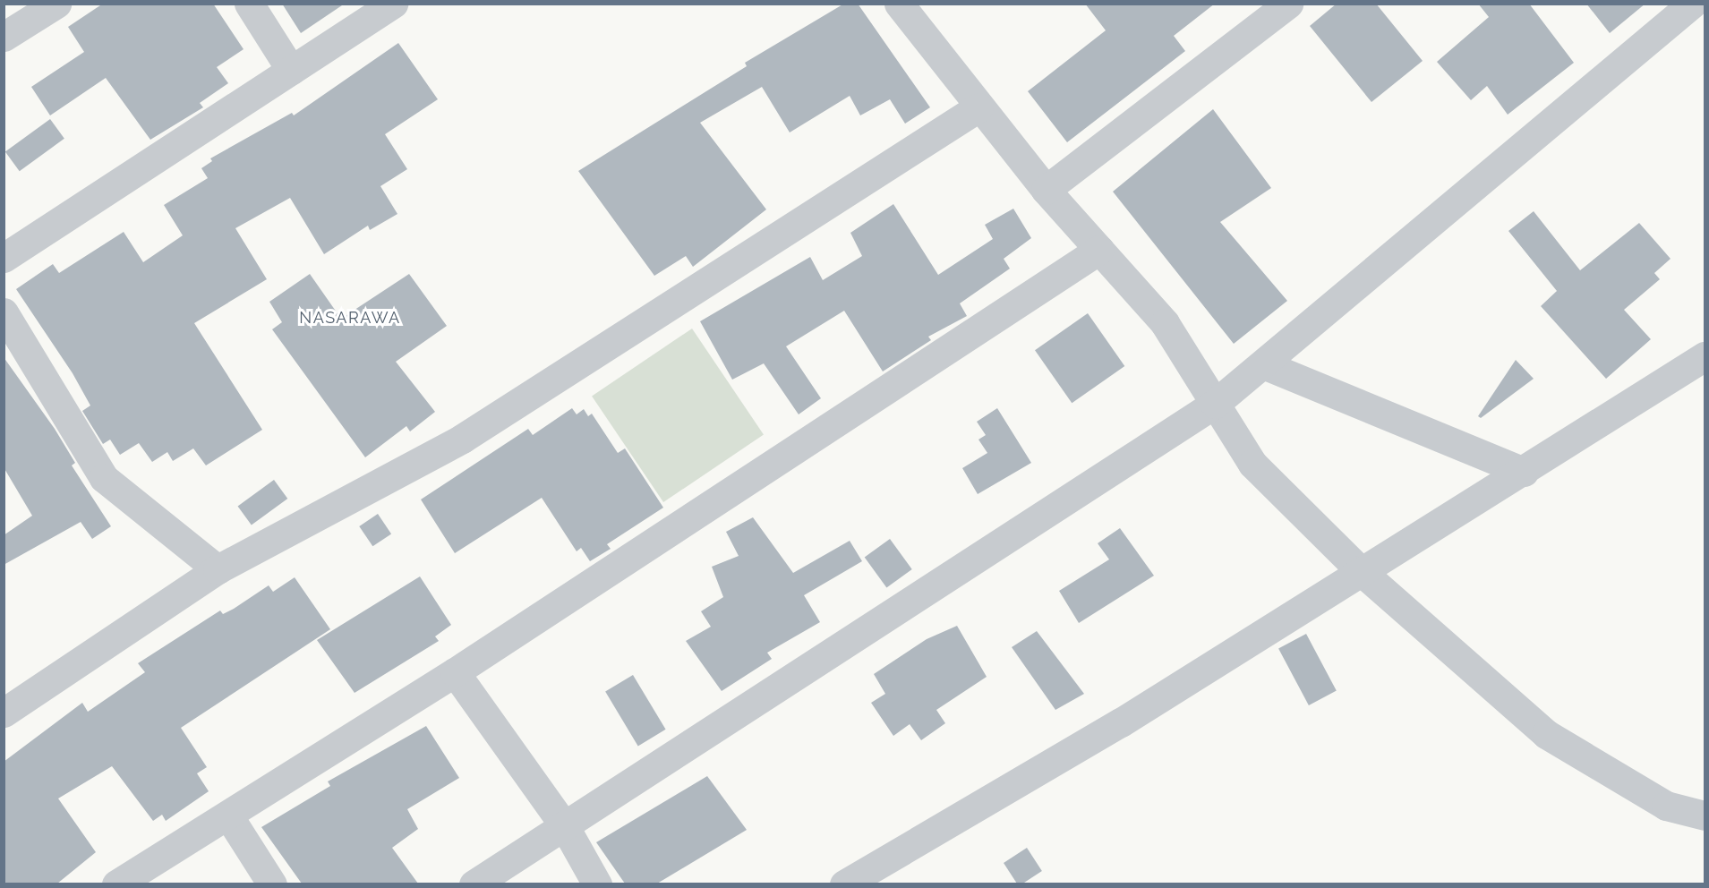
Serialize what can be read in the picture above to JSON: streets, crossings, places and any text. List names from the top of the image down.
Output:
{
  "districts": ["NASARAWA"]
}
